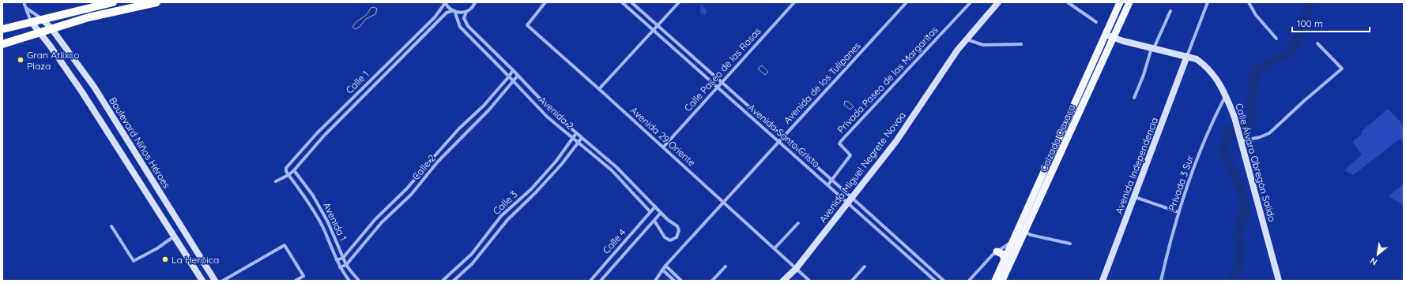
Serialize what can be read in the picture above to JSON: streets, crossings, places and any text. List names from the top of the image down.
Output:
{
  "streets": {
    "main road": [
      "Calzada Oaxaca",
      "Boulevard Niños Héroes",
      "Calle Álvaro Obregón Salido",
      "Avenida Independencia",
      "Avenida Miguel Negrete Novoa"
    ],
    "street": [
      "Calle Paseo de las Rosas",
      "Privada Paseo de las Margaritas",
      "Calle 1",
      "Avenida de los Tulipanes",
      "Avenida 2",
      "Avenida Santo Cristo",
      "Avenida 29 Oriente",
      "Calle 2",
      "Privada 3 Sur",
      "Calle 3",
      "Avenida 1",
      "Calle 4"
    ]
  },
  "crossings": [
    ["Calle Paseo de las Rosas", "Avenida Santo Cristo"],
    ["Calle Paseo de las Rosas", "Avenida 29 Oriente"],
    ["Privada Paseo de las Margaritas", "Avenida Santo Cristo"],
    ["Calle 1", "Avenida 2"],
    ["Calle 1", "Avenida 1"],
    ["Avenida de los Tulipanes", "Avenida Santo Cristo"],
    ["Avenida de los Tulipanes", "Avenida 29 Oriente"],
    ["Avenida 2", "Calle 2"],
    ["Avenida 2", "Calle 3"],
    ["Avenida 2", "Calle 4"],
    ["Avenida Santo Cristo", "Avenida Miguel Negrete Novoa"],
    ["Avenida 29 Oriente", "Avenida Miguel Negrete Novoa"],
    ["Calzada Oaxaca", "Calle Álvaro Obregón Salido"],
    ["Calle Álvaro Obregón Salido", "Avenida Independencia"],
    ["Calle Álvaro Obregón Salido", "Privada 3 Sur"],
    ["Calle 2", "Avenida 1"]
  ],
  "places": ["Gran Atlixco Plaza", "La Heróica"],
  "scale_bar": "100 m",
  "north": "bottom left"
}
